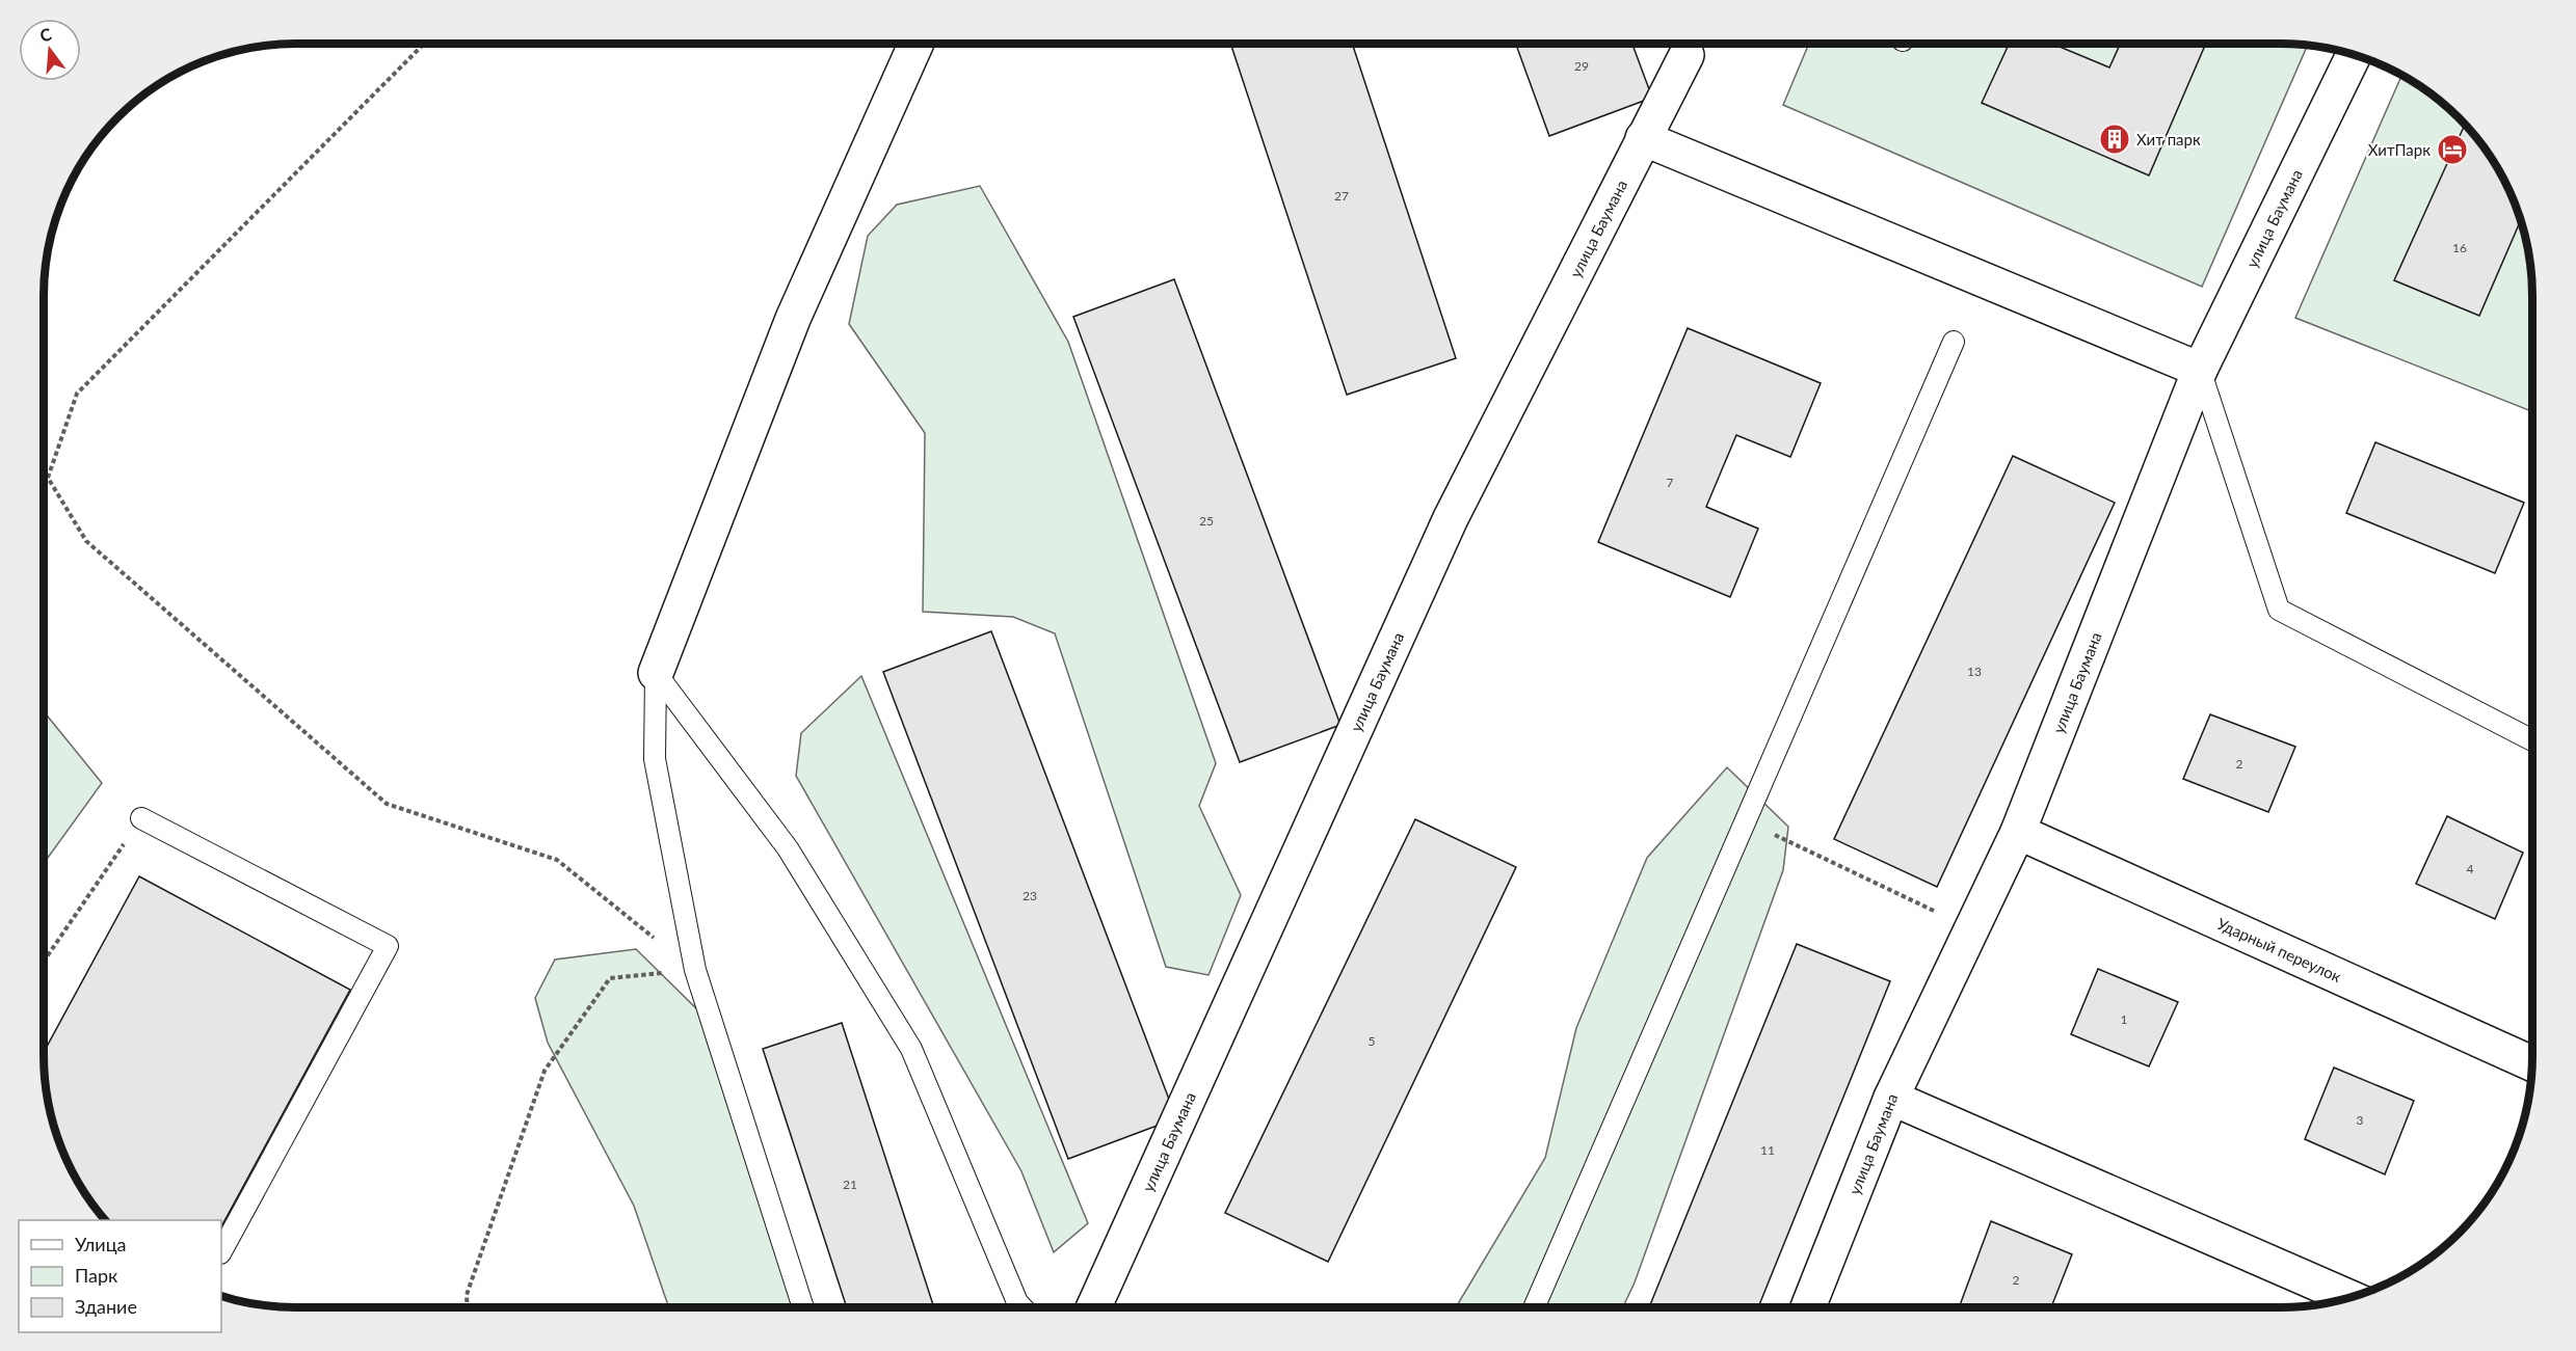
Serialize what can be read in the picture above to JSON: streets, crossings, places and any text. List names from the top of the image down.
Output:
{
  "streets": {
    "street": ["улица Баумана", "Ударный переулок"]
  },
  "crossings": [
    ["улица Баумана", "Ударный переулок"]
  ],
  "places": {
    "building": ["Хит парк"],
    "hotel": ["ХитПарк"]
  },
  "house_numbers": [
    "29",
    "27",
    "16",
    "7",
    "25",
    "13",
    "2",
    "4",
    "23",
    "1",
    "5",
    "3",
    "11",
    "21",
    "2"
  ],
  "legend": ["Улица", "Парк", "Здание"],
  "north": "top"
}
